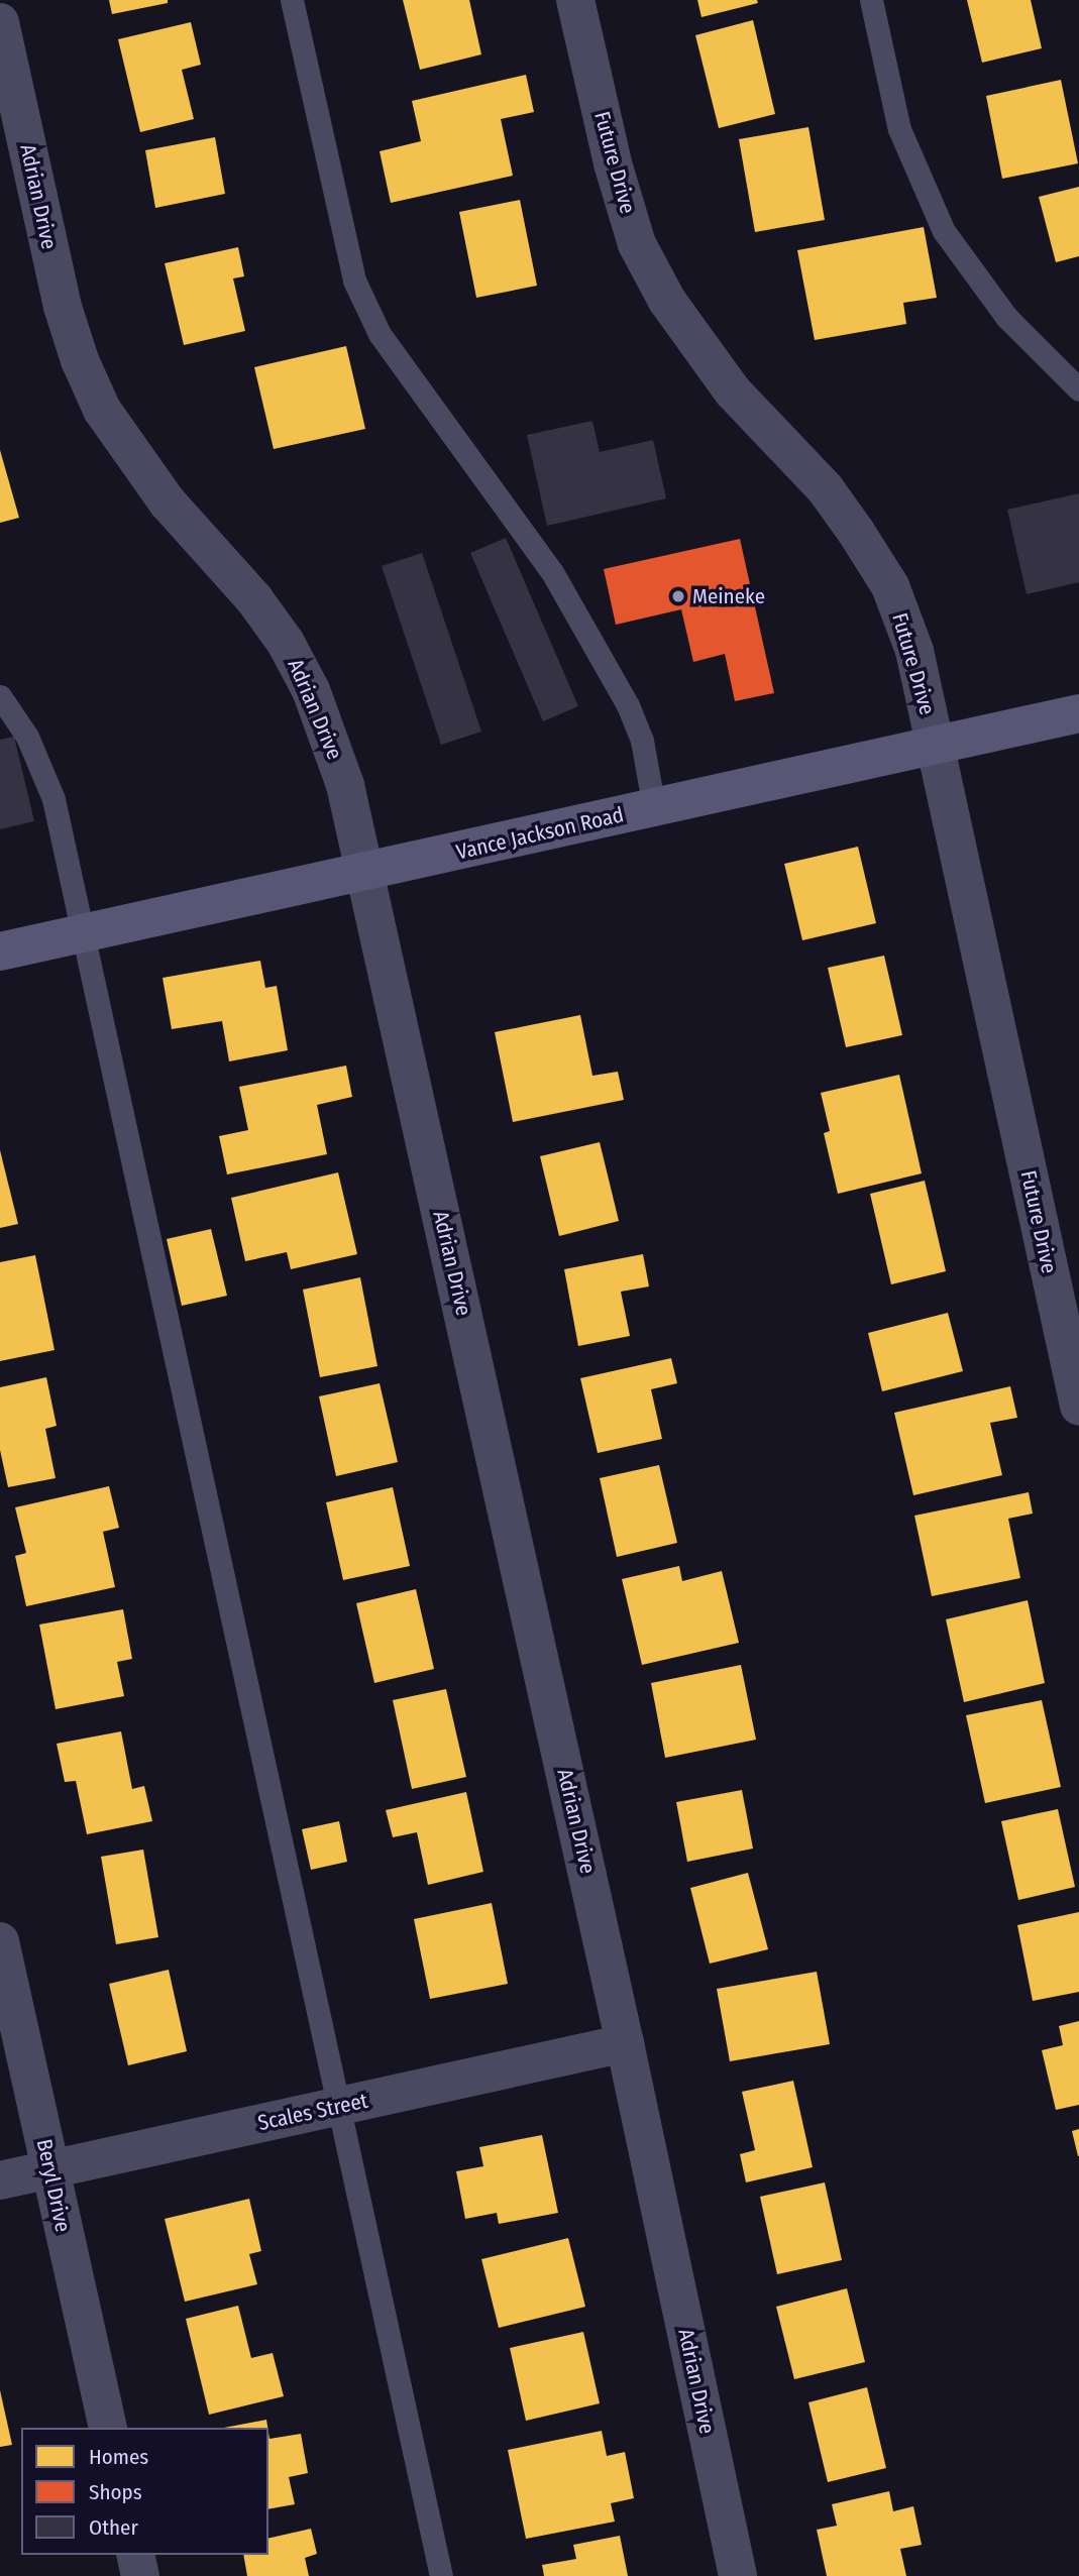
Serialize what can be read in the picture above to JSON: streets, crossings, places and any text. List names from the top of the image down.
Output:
{
  "streets": {
    "main road": ["Vance Jackson Road"],
    "street": [
      "Future Drive",
      "Adrian Drive",
      "Scales Street",
      "Beryl Drive"
    ]
  },
  "crossings": [
    ["Future Drive", "Vance Jackson Road"],
    ["Adrian Drive", "Vance Jackson Road"],
    ["Adrian Drive", "Scales Street"],
    ["Scales Street", "Beryl Drive"]
  ],
  "places": ["Meineke"],
  "legend": ["Homes", "Shops", "Other"]
}
